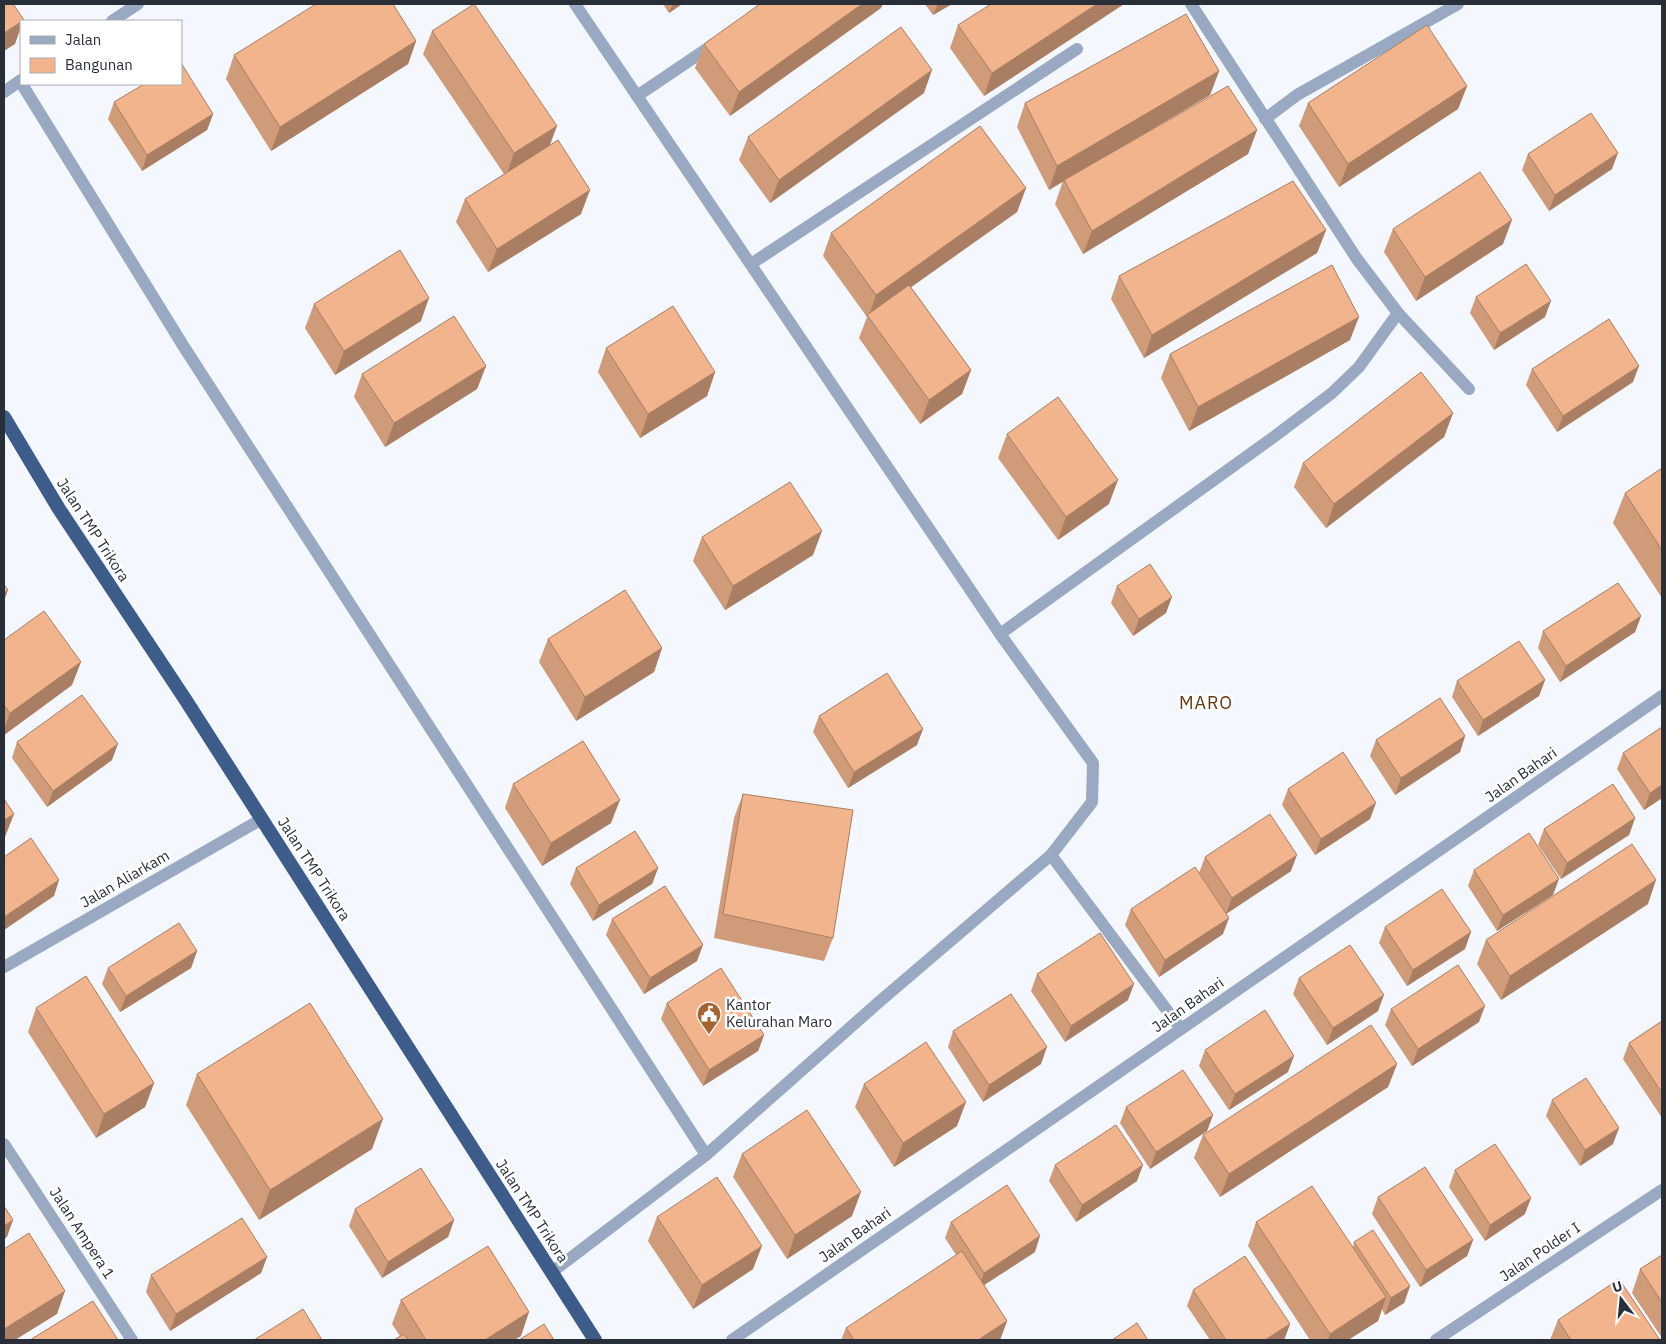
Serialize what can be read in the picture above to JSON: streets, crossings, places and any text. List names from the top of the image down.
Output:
{
  "streets": {
    "highway": ["Jalan TMP Trikora"],
    "street": [
      "Jalan Bahari",
      "Jalan Aliarkam",
      "Jalan Ampera 1",
      "Jalan Polder I"
    ]
  },
  "crossings": [
    ["Jalan TMP Trikora", "Jalan Aliarkam"]
  ],
  "districts": ["MARO"],
  "places": {
    "public building": ["Kantor Kelurahan Maro"]
  },
  "legend": ["Jalan", "Bangunan"],
  "north": "top"
}
